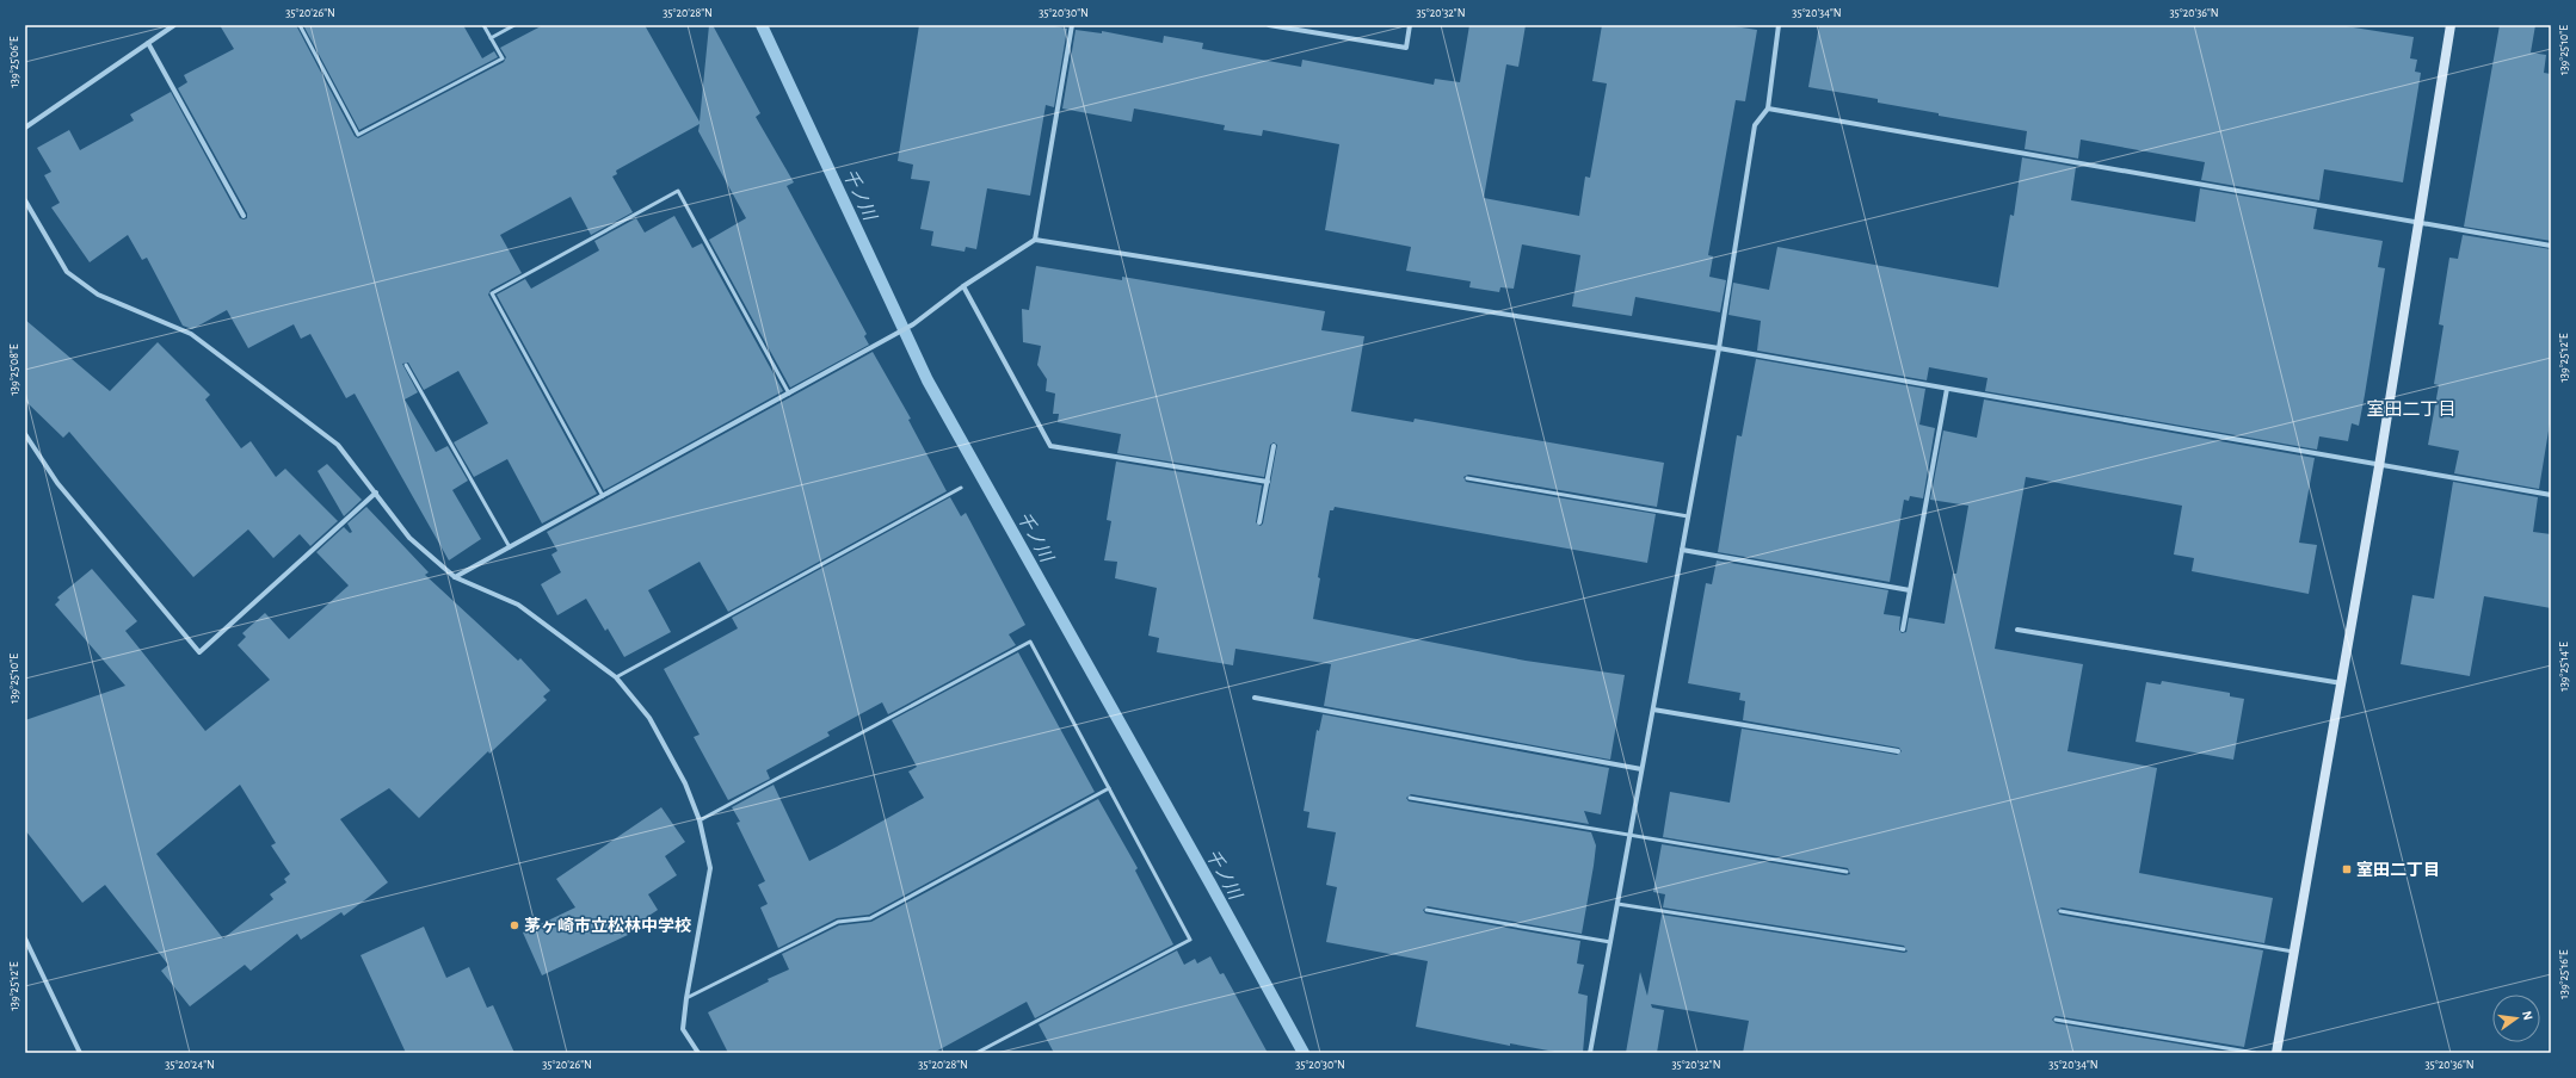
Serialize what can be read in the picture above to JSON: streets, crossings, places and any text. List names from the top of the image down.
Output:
{
  "districts": ["室田二丁目"],
  "water": ["千ノ川"],
  "places": {
    "transit": ["室田二丁目"],
    "other": ["茅ヶ崎市立松林中学校"]
  },
  "north": "right",
  "coordinates": [
    "35°20'26\"N",
    "35°20'28\"N",
    "35°20'30\"N",
    "35°20'32\"N",
    "35°20'34\"N",
    "35°20'36\"N",
    "139°25'10\"E",
    "139°25'06\"E",
    "139°25'12\"E",
    "139°25'08\"E",
    "139°25'14\"E",
    "139°25'16\"E",
    "35°20'24\"N"
  ]
}
